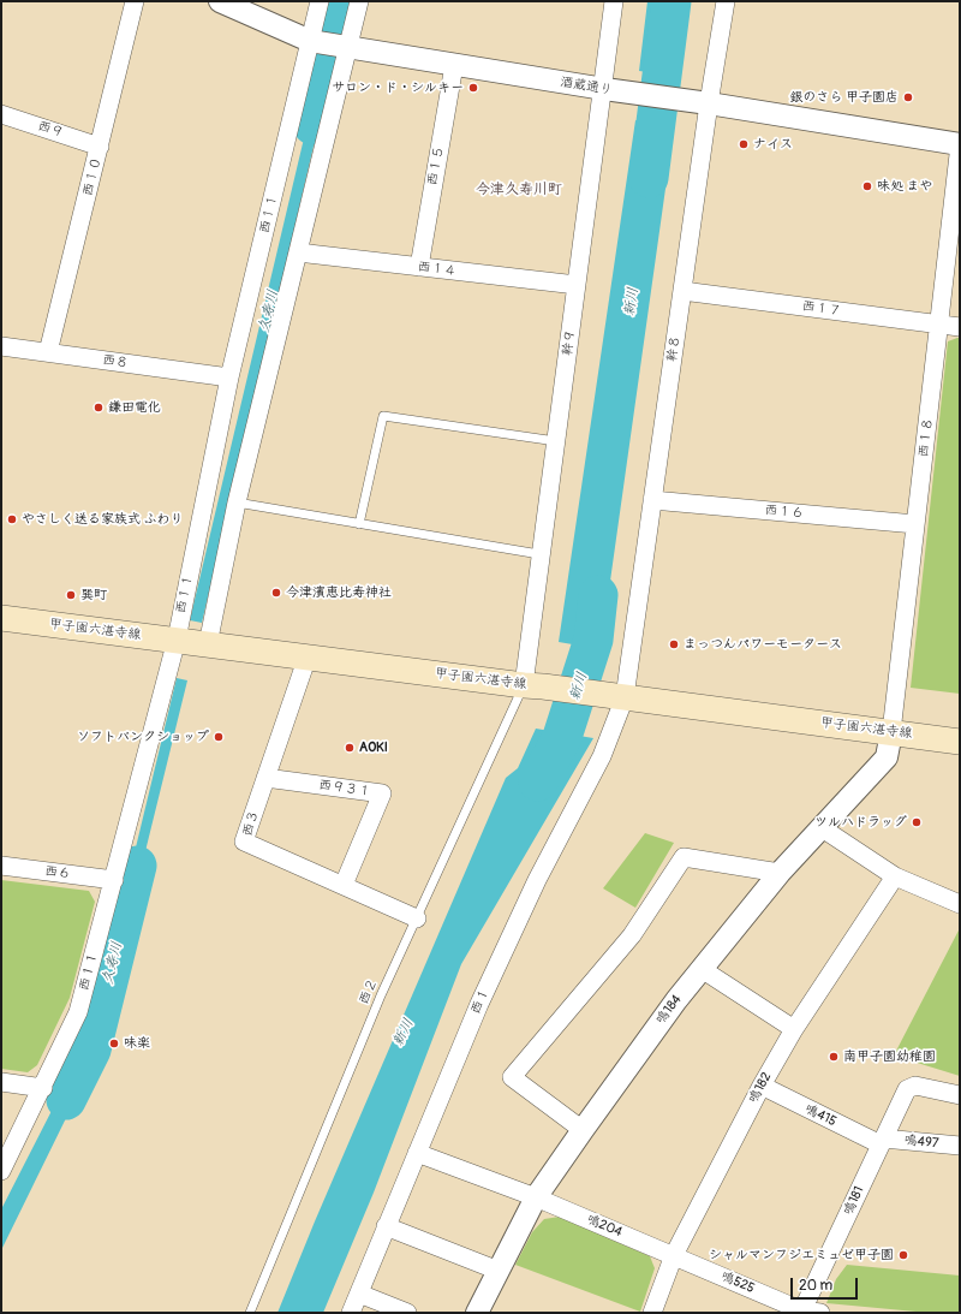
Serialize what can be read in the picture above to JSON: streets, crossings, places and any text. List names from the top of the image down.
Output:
{
  "streets": {
    "main road": ["甲子園六湛寺線"],
    "street": [
      "酒蔵通り",
      "西９",
      "西１５",
      "西１０",
      "西１１",
      "西１４",
      "西１７",
      "幹９",
      "幹８",
      "西８",
      "西１８",
      "西１６",
      "西９３１",
      "西３",
      "西６",
      "西１",
      "鳴184",
      "鳴182",
      "鳴415",
      "鳴497",
      "鳴181",
      "鳴204",
      "鳴525"
    ],
    "lane": ["西２"]
  },
  "crossings": [
    ["酒蔵通り", "西１５"],
    ["酒蔵通り", "西１１"],
    ["酒蔵通り", "幹９"],
    ["酒蔵通り", "幹８"],
    ["酒蔵通り", "西１８"],
    ["西９", "西１０"],
    ["西１５", "西１４"],
    ["西１０", "西８"],
    ["西１１", "西８"],
    ["西１１", "甲子園六湛寺線"],
    ["西１１", "西６"],
    ["西１４", "幹９"],
    ["西１７", "幹８"],
    ["西１７", "西１８"],
    ["幹９", "甲子園六湛寺線"],
    ["幹９", "西２"],
    ["幹８", "西１６"],
    ["幹８", "甲子園六湛寺線"],
    ["幹８", "西１"],
    ["西１８", "西１６"],
    ["西１８", "甲子園六湛寺線"],
    ["西１８", "鳴184"],
    ["甲子園六湛寺線", "西３"],
    ["甲子園六湛寺線", "西２"],
    ["甲子園六湛寺線", "西１"],
    ["甲子園六湛寺線", "鳴184"],
    ["西９３１", "西３"],
    ["西３", "西２"],
    ["西１", "鳴204"],
    ["鳴184", "鳴204"],
    ["鳴182", "鳴415"],
    ["鳴182", "鳴204"],
    ["鳴182", "鳴525"],
    ["鳴415", "鳴497"],
    ["鳴415", "鳴181"],
    ["鳴497", "鳴181"],
    ["鳴181", "鳴525"],
    ["鳴204", "鳴525"]
  ],
  "districts": ["今津久寿川町"],
  "water": ["新川", "久寿川"],
  "places": [
    "サロン・ド・シルキー",
    "銀のさら 甲子園店",
    "ナイス",
    "味処 まや",
    "鎌田電化",
    "やさしく送る家族式 ふわり",
    "今津濱恵比寿神社",
    "巽町",
    "まっつんパワーモータース",
    "ソフトバンクショップ",
    "AOKI",
    "ツルハドラッグ",
    "味楽",
    "南甲子園幼稚園",
    "シャルマンフジエミュゼ甲子園"
  ],
  "scale_bar": "20 m"
}
